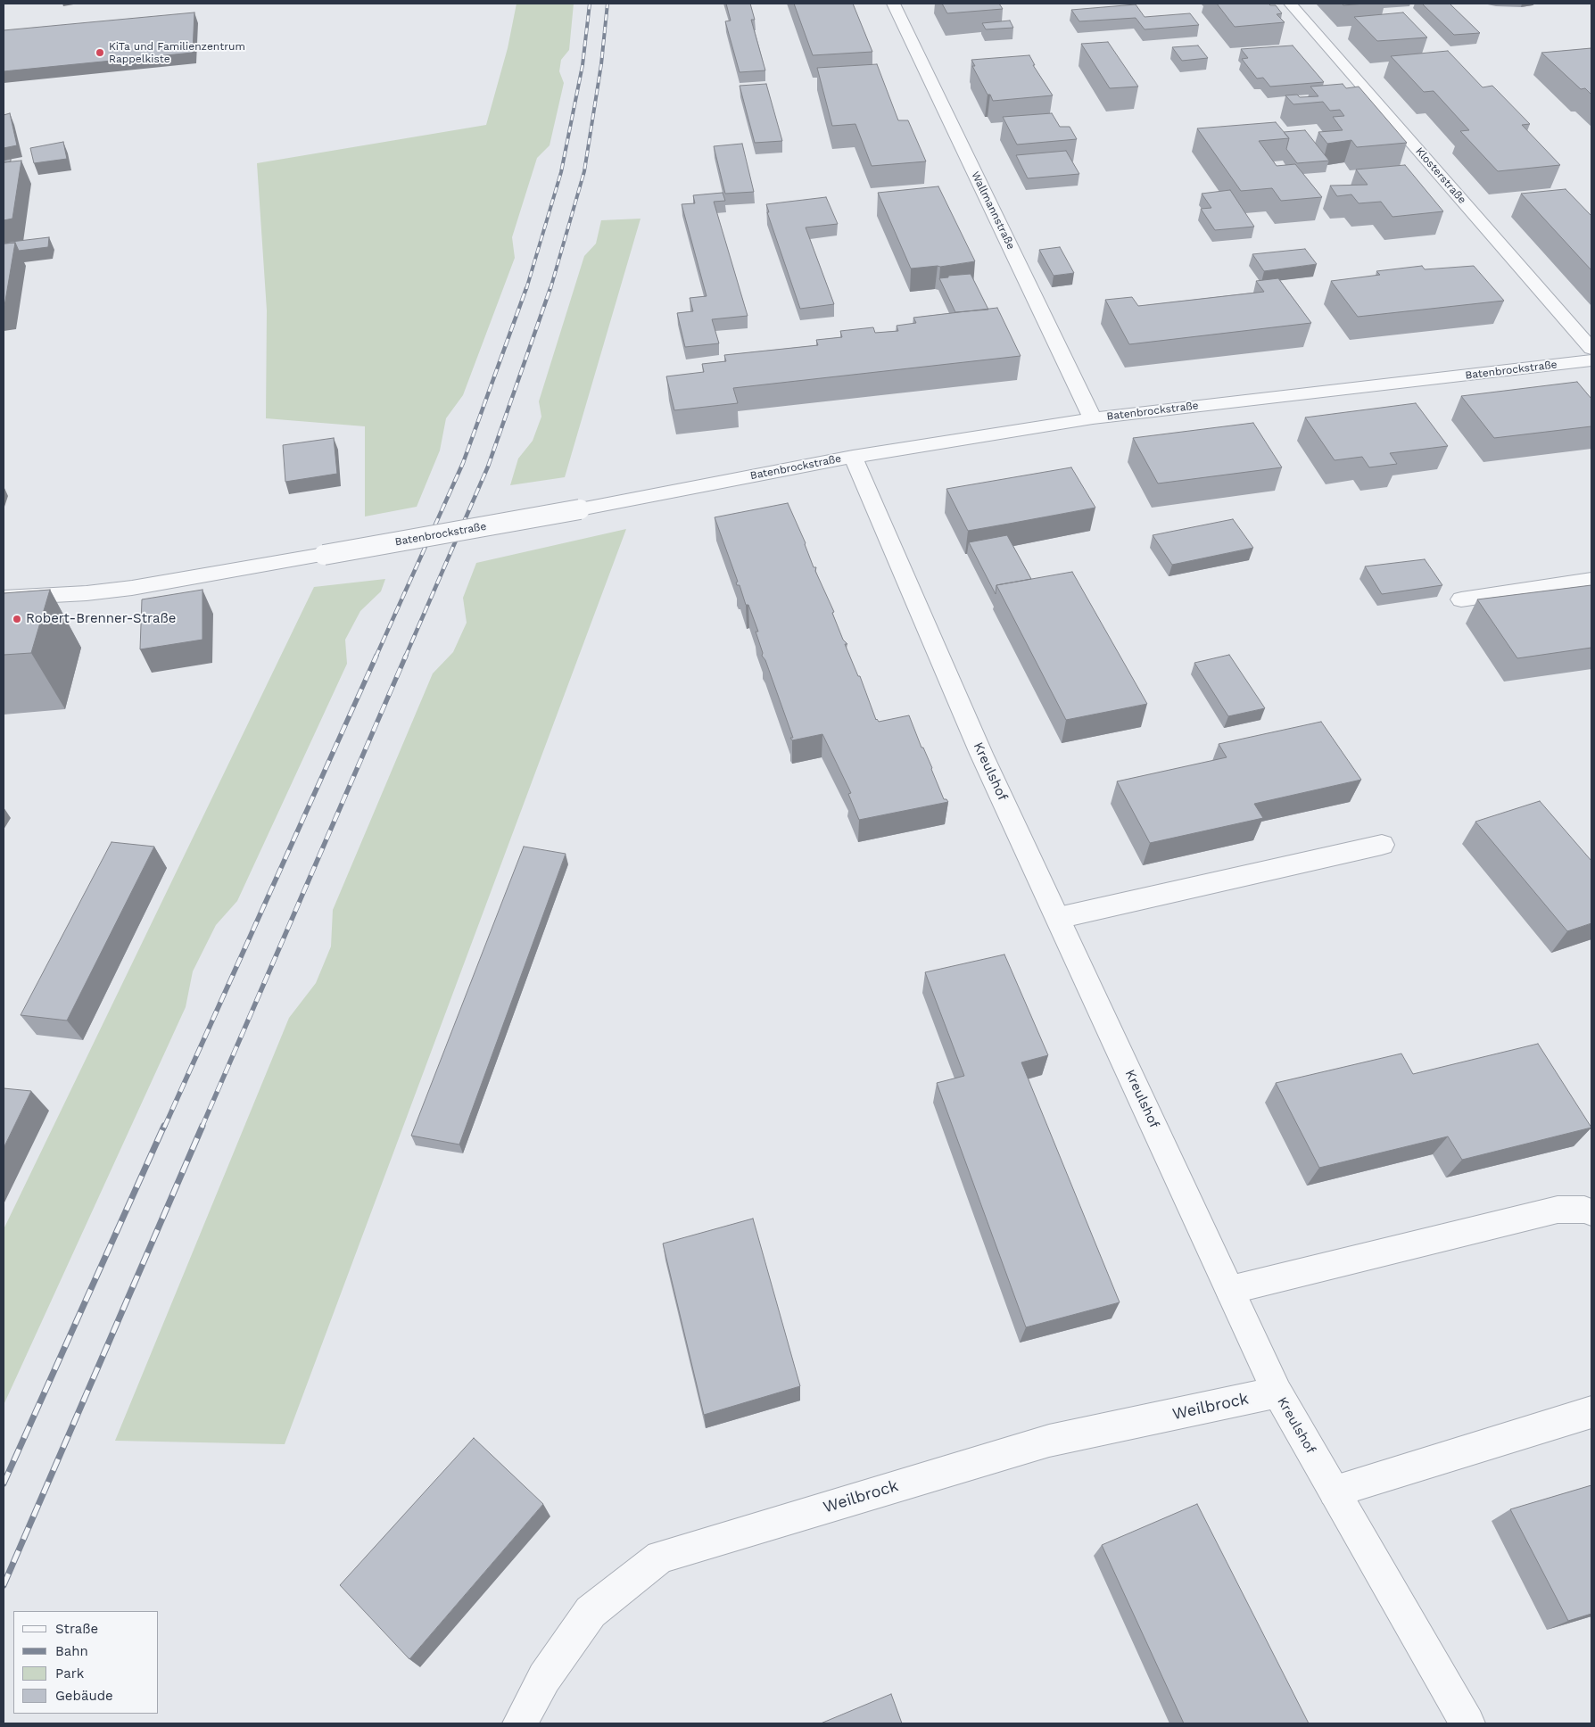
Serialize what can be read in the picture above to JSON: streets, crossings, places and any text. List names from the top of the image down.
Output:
{
  "streets": {
    "street": [
      "Klosterstraße",
      "Wallmannstraße",
      "Batenbrockstraße",
      "Kreulshof",
      "Weilbrock"
    ]
  },
  "crossings": [
    ["Wallmannstraße", "Batenbrockstraße"],
    ["Batenbrockstraße", "Kreulshof"],
    ["Kreulshof", "Weilbrock"]
  ],
  "places": ["KiTa und Familienzentrum Rappelkiste", "Robert-Brenner-Straße"],
  "legend": [
    "Straße",
    "Bahn",
    "Park",
    "Gebäude"
  ]
}
